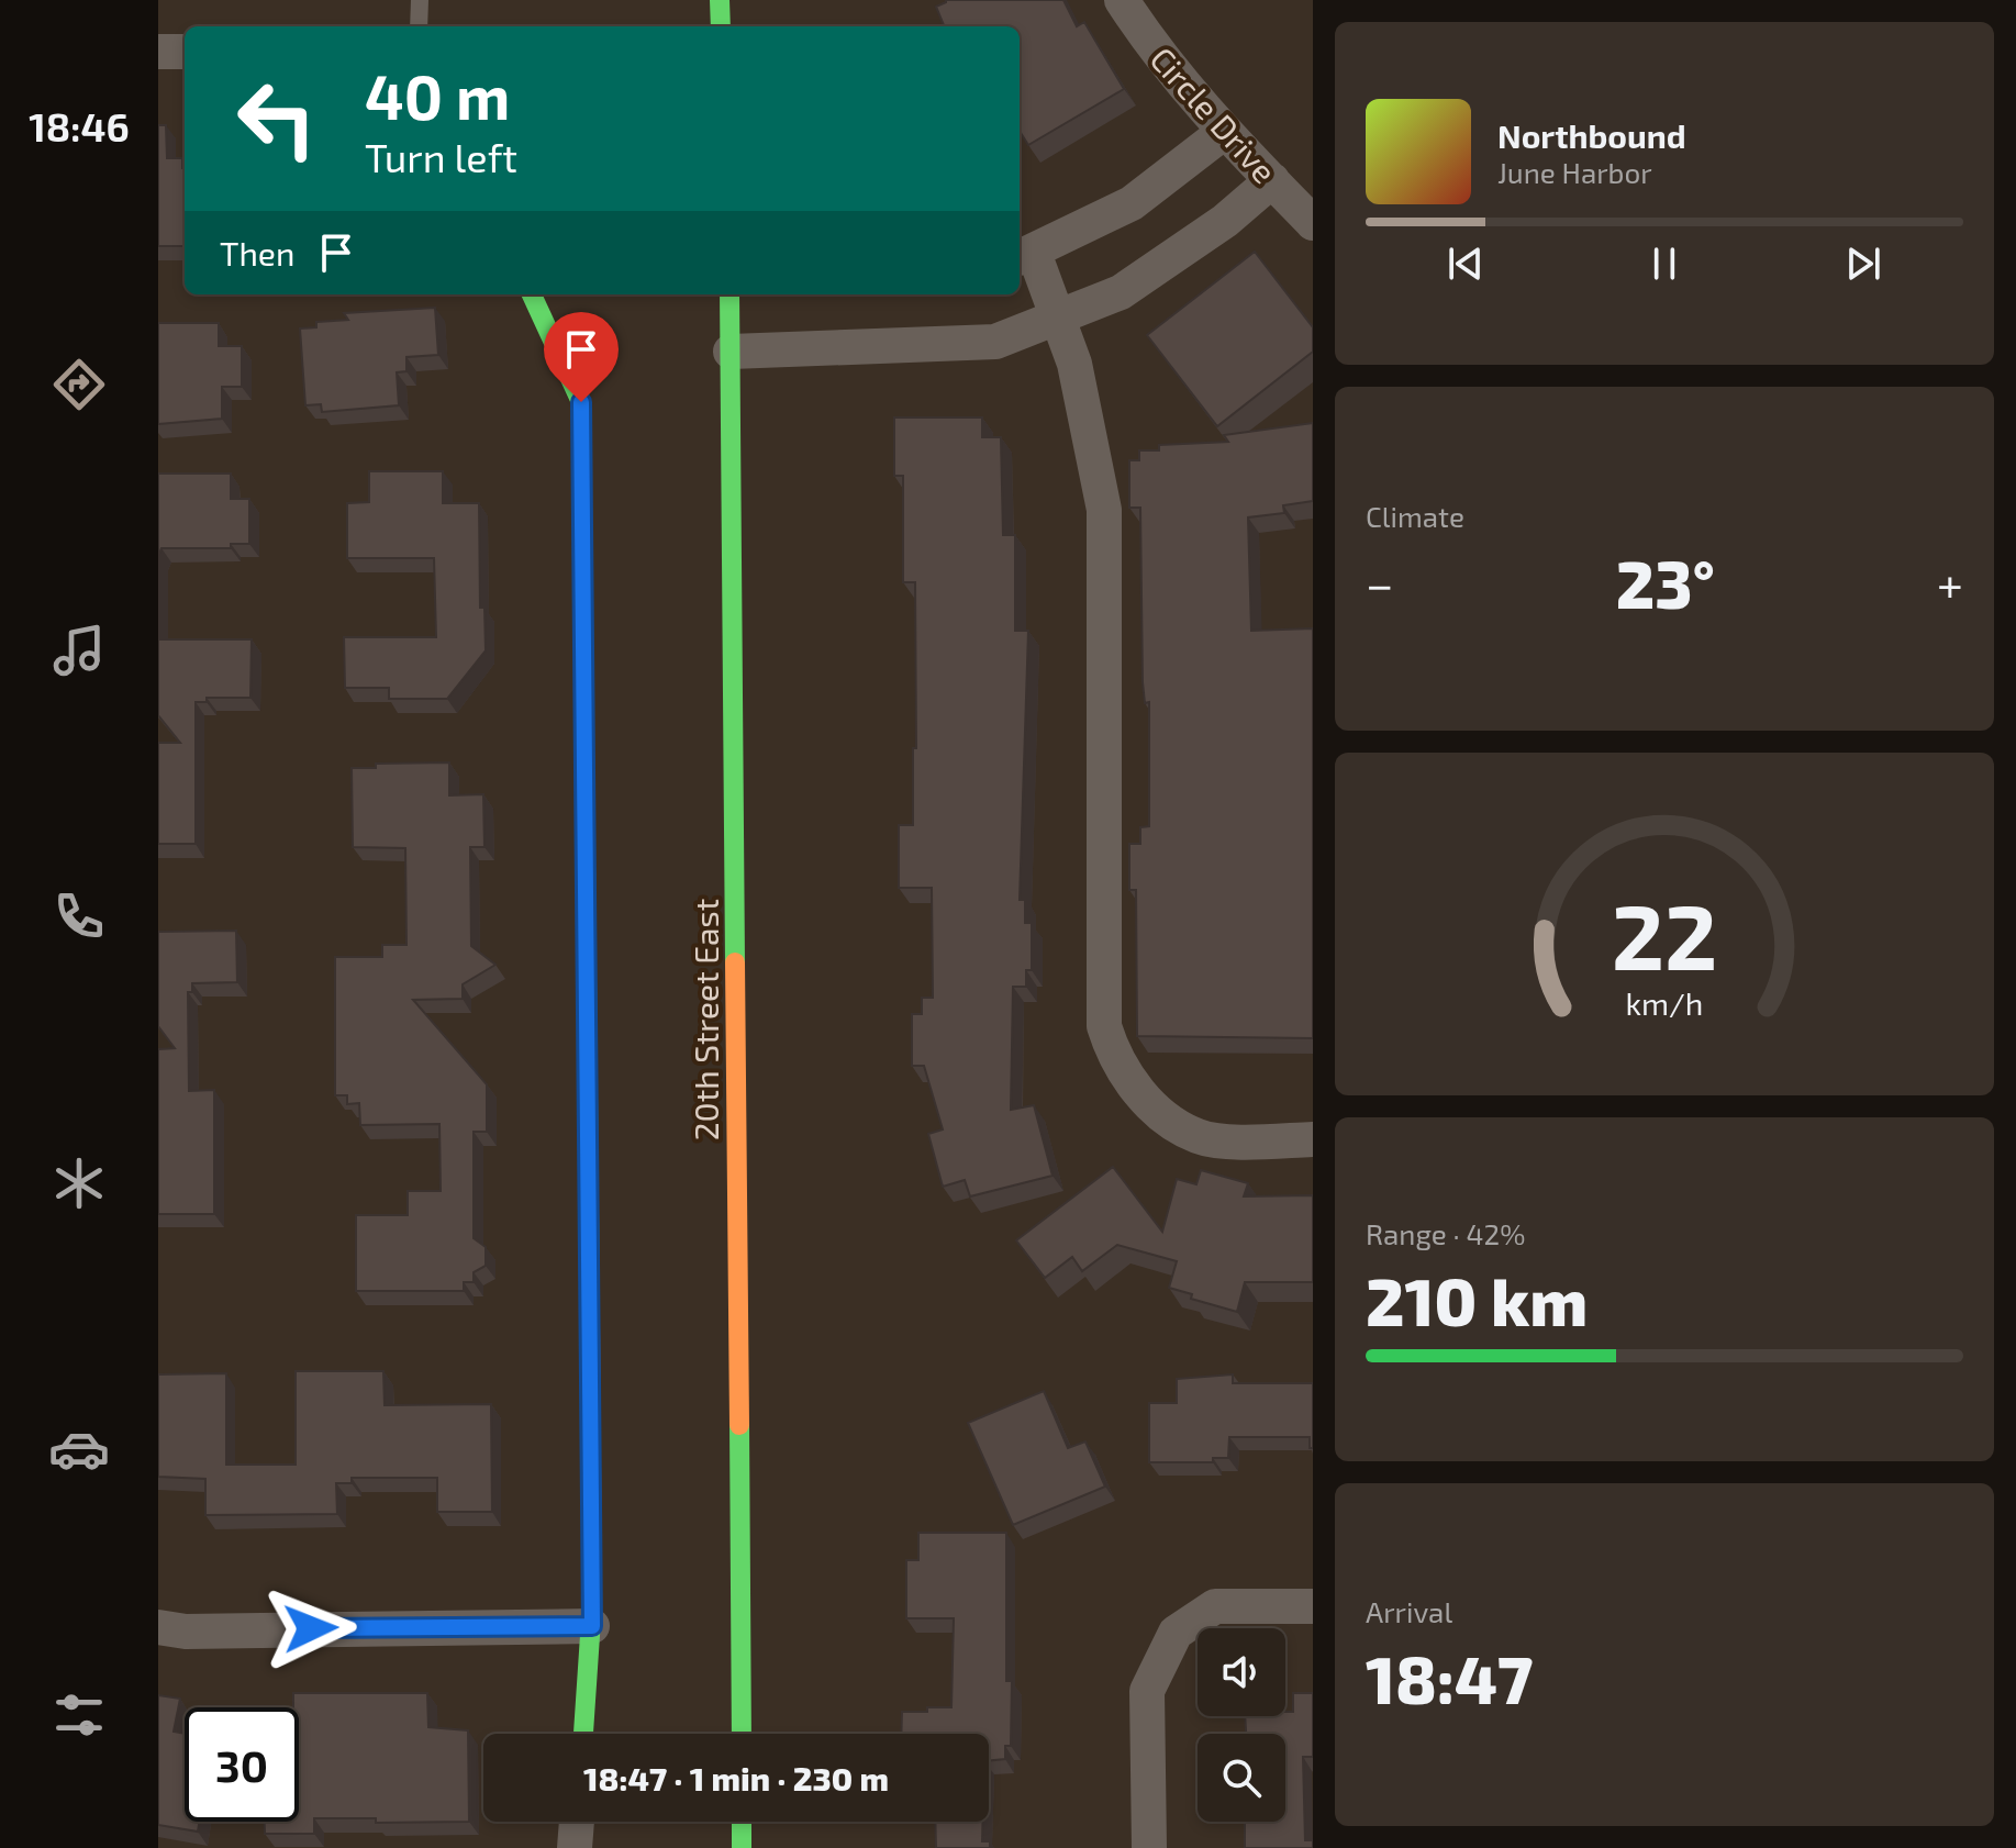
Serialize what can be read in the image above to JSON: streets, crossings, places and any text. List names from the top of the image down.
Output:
{
  "streets": {
    "main road": ["20th Street East"],
    "street": ["Circle Drive"]
  },
  "page": {
    "tabs": "18:46",
    "turn": ["40 m", "Turn left"],
    "song": ["Northbound", "June Harbor"],
    "then": "Then",
    "tile": [
      "Climate",
      ["Range · 42%", "210 km"],
      ["Arrival", "18:47"]
    ],
    "heat": ["−", "23°", "+"],
    "limit": "30",
    "trip": "18:47 · 1 min · 230 m",
    "gauge": ["22", "km/h"]
  }
}
